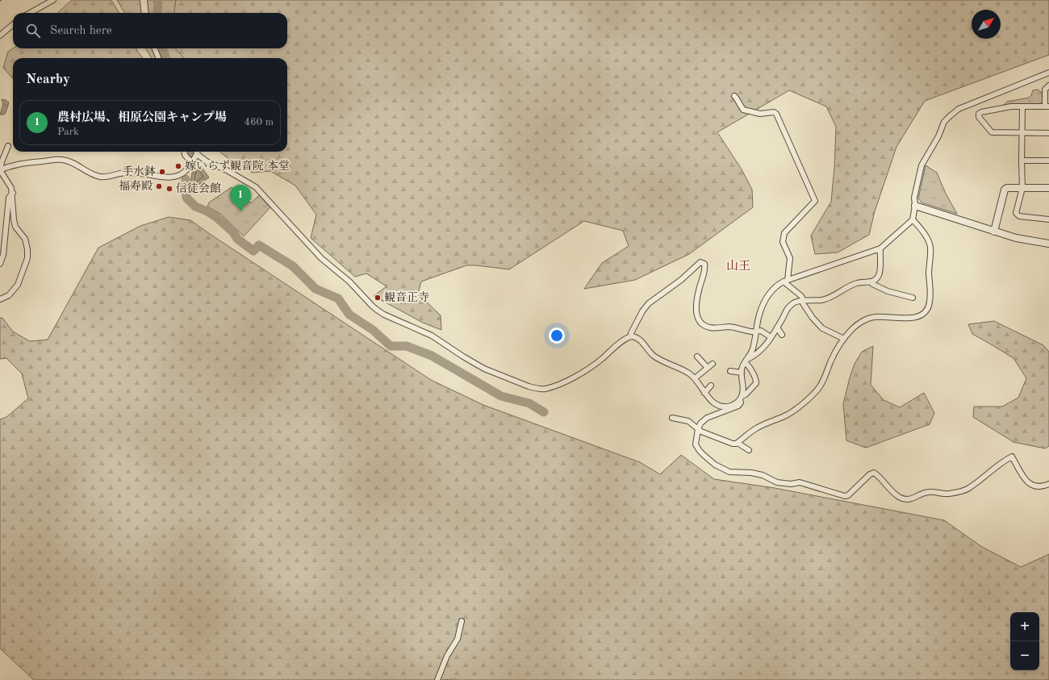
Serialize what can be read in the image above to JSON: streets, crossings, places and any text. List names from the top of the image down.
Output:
{
  "districts": ["山王"],
  "places": [
    "嫁いらず観音院 本堂",
    "手水鉢",
    "福寿殿",
    "信徒会館",
    "観音正寺"
  ],
  "north": "top right",
  "page": {
    "search": "Search here",
    "heading": "Nearby",
    "list": [
      {
        "mark": "1",
        "name": "農村広場、相原公園キャンプ場",
        "note": "Park",
        "value": "460 m"
      }
    ],
    "pins": "1",
    "map_buttons": ["+", "−"]
  }
}
